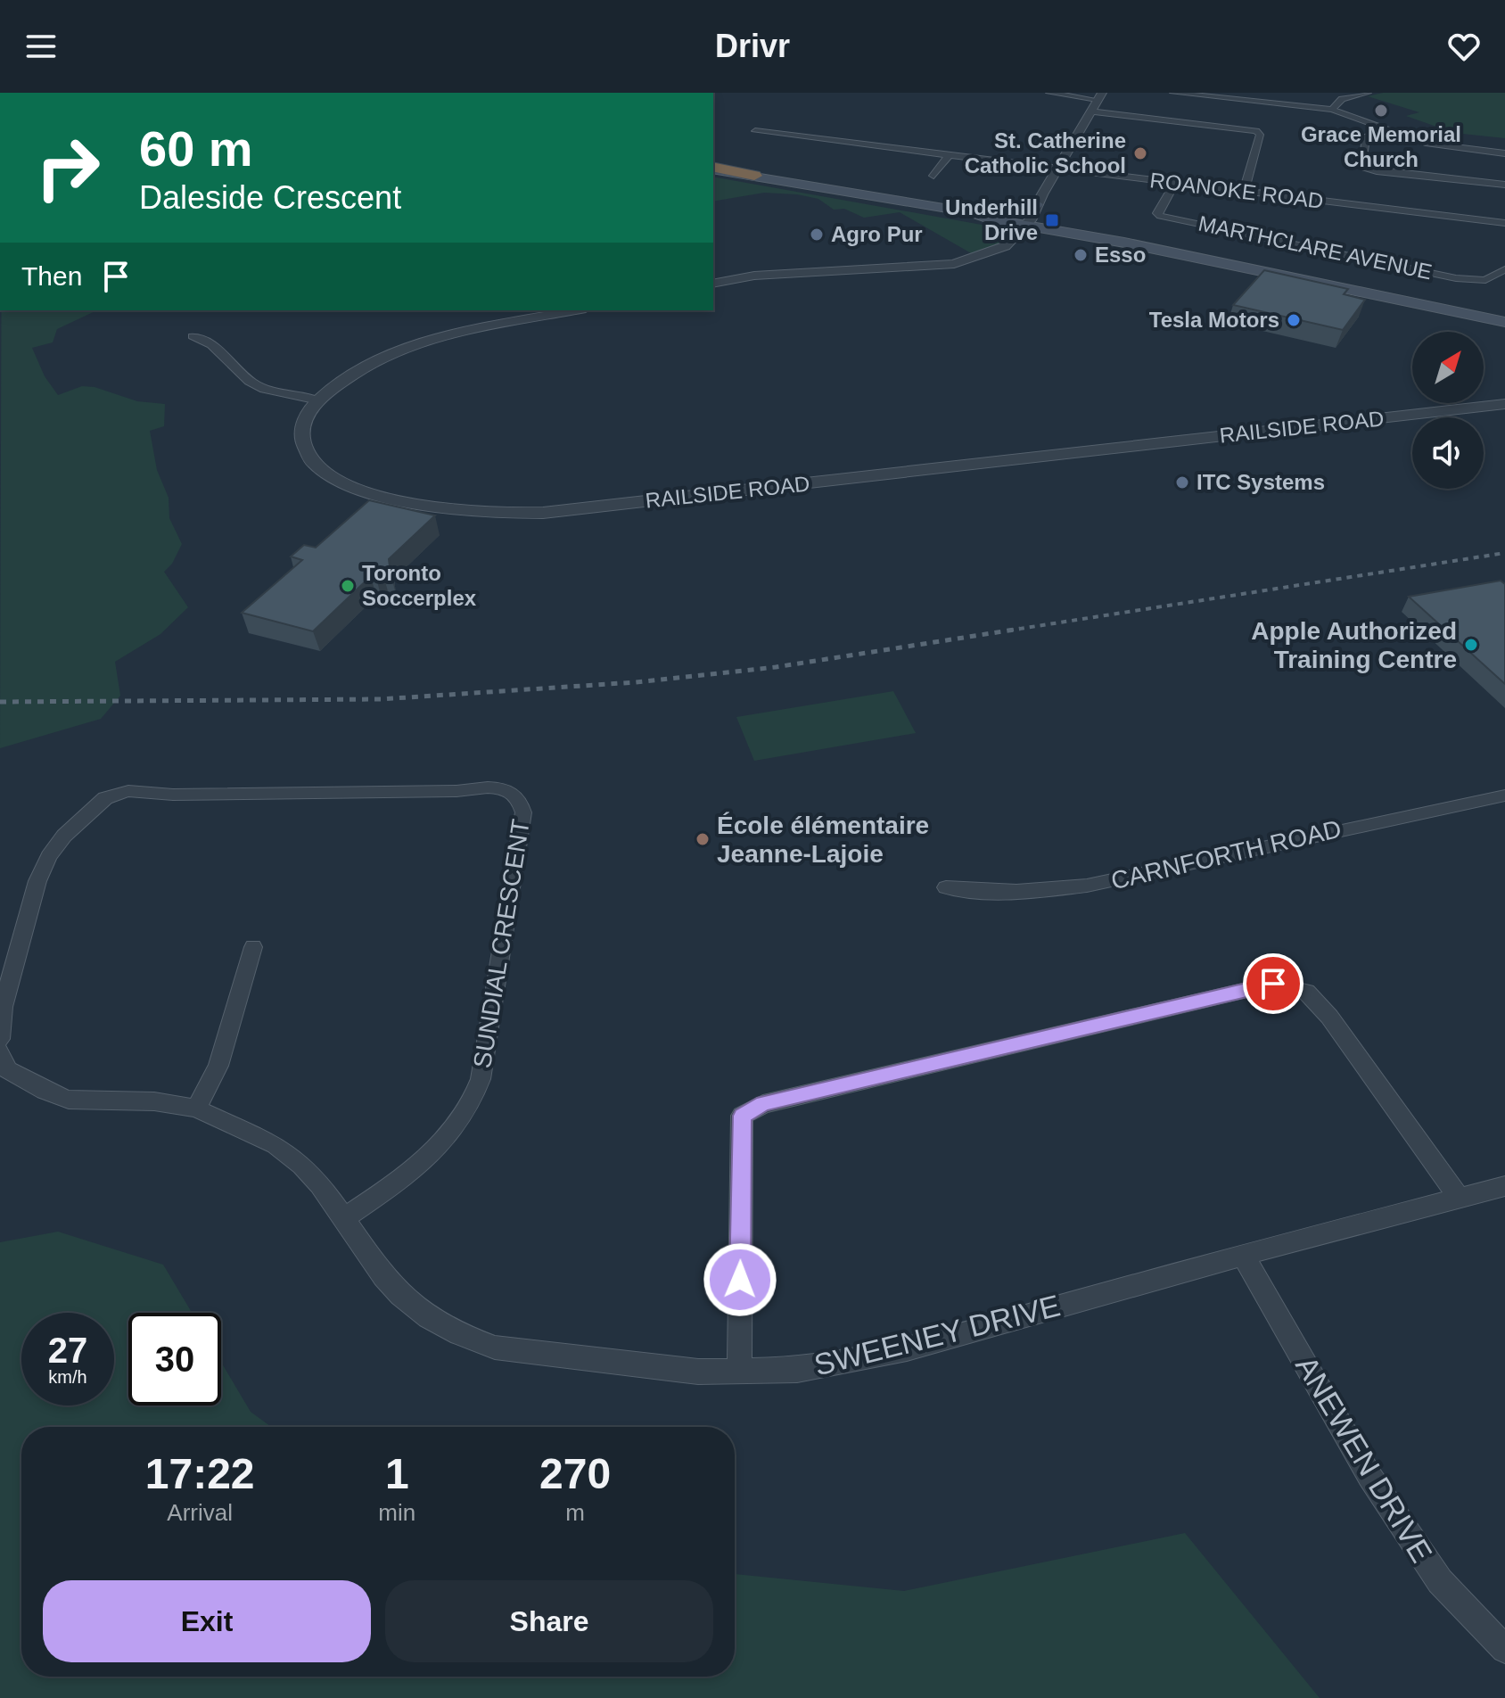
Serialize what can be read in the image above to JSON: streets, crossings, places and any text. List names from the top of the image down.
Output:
{
  "streets": {
    "street": [
      "ROANOKE ROAD",
      "MARTHCLARE AVENUE",
      "RAILSIDE ROAD",
      "CARNFORTH ROAD",
      "SUNDIAL CRESCENT",
      "SWEENEY DRIVE",
      "ANEWEN DRIVE"
    ]
  },
  "crossings": [
    ["ROANOKE ROAD", "MARTHCLARE AVENUE"],
    ["SUNDIAL CRESCENT", "SWEENEY DRIVE"],
    ["SWEENEY DRIVE", "ANEWEN DRIVE"]
  ],
  "places": {
    "other": [
      "Grace Memorial Church",
      "St. Catherine Catholic School",
      "Agro Pur",
      "Esso",
      "Tesla Motors",
      "ITC Systems",
      "Toronto Soccerplex",
      "Apple Authorized Training Centre",
      "École élémentaire Jeanne-Lajoie"
    ],
    "transit": ["Underhill Drive"]
  },
  "north": "top right",
  "page": {
    "header": "Drivr",
    "turn": ["60 m", "Daleside Crescent"],
    "then": "Then",
    "speed": "27 km/h",
    "limit": "30",
    "eta": [
      "17:22",
      "Arrival",
      "1",
      "min",
      "270",
      "m"
    ],
    "buttons": ["Exit", "Share"]
  }
}
